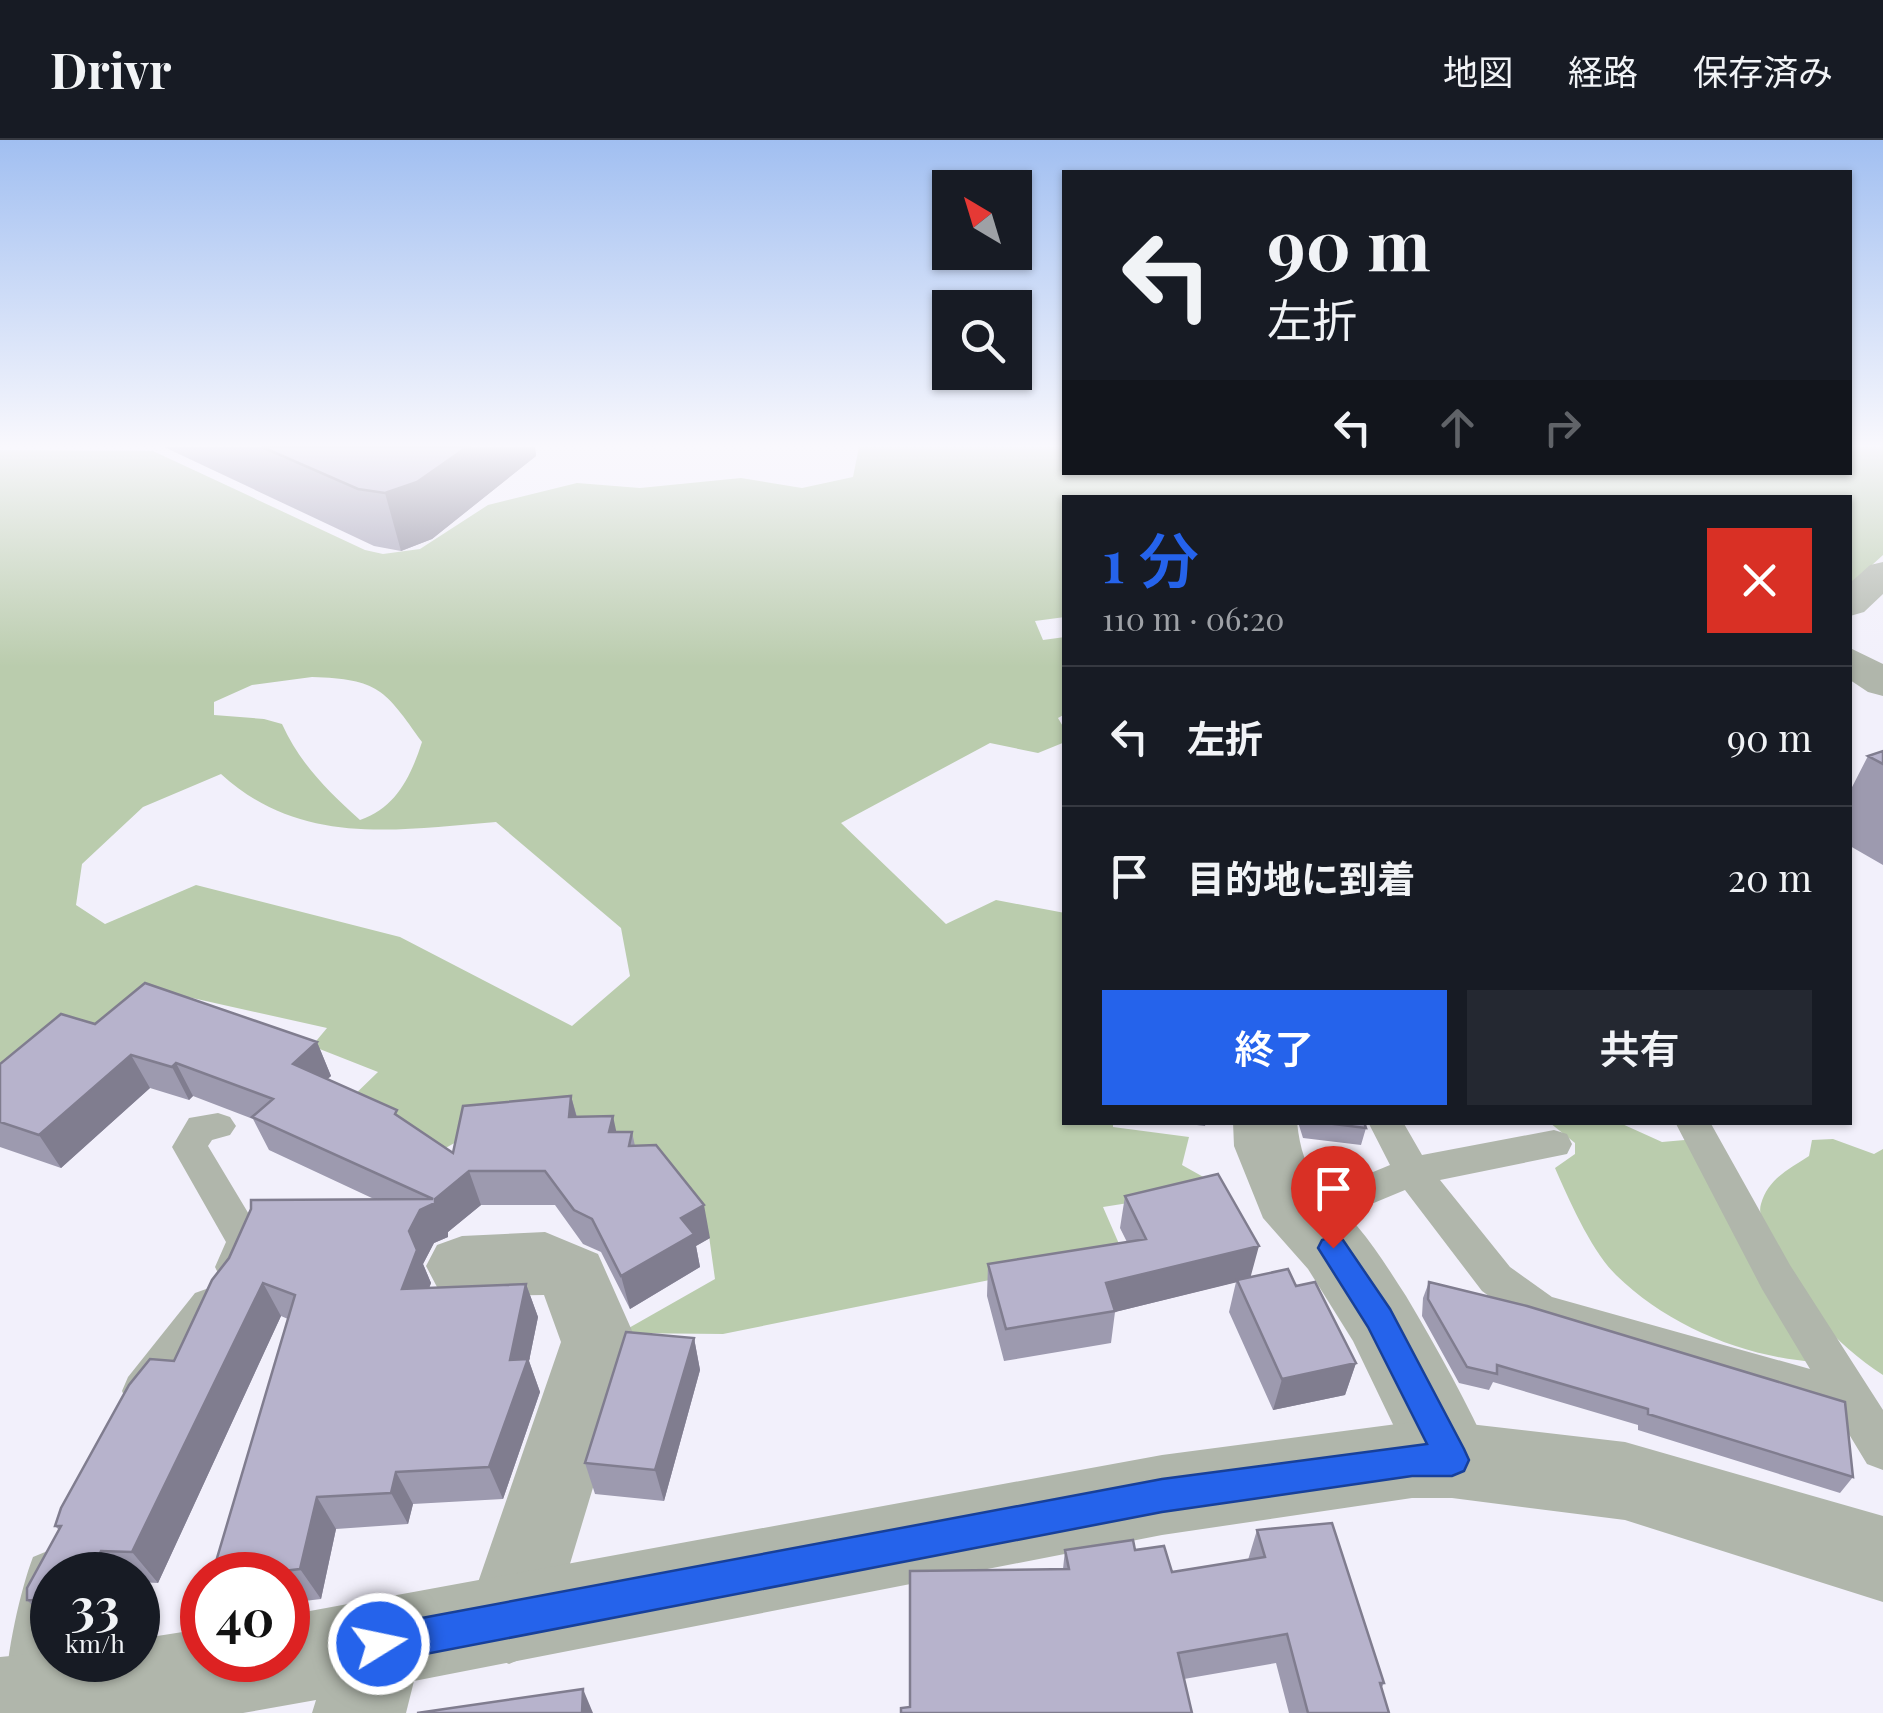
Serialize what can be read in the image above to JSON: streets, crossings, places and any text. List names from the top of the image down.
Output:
{
  "north": "top left",
  "page": {
    "header": "Drivr",
    "nav": ["地図", "経路", "保存済み"],
    "turn": ["90 m", "左折"],
    "heading": ["1 分", "110 m · 06:20"],
    "list": [
      {
        "name": "左折",
        "value": "90 m"
      },
      {
        "name": "目的地に到着",
        "value": "20 m"
      }
    ],
    "buttons": ["終了", "共有"],
    "speed": "33 km/h",
    "limit": "40"
  }
}
